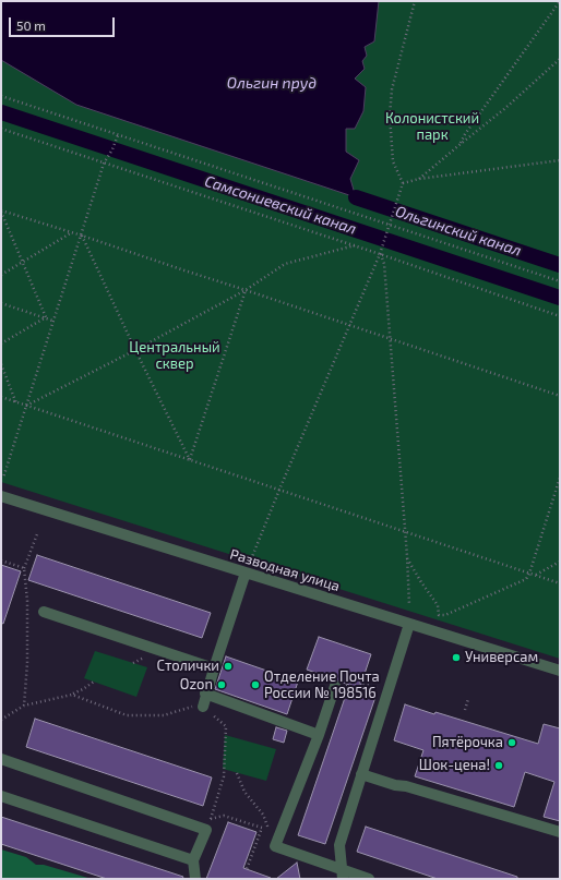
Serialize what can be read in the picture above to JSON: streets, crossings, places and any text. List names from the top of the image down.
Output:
{
  "streets": {
    "street": ["Разводная улица"]
  },
  "water": ["Ольгин пруд", "Самсониевский канал", "Ольгинский канал"],
  "parks": ["Колонистский парк", "Центральный сквер"],
  "places": [
    "Универсам",
    "Столички",
    "Ozon",
    "Отделение Почта России № 198516",
    "Пятёрочка",
    "Шок-цена!"
  ],
  "scale_bar": "50 m"
}
